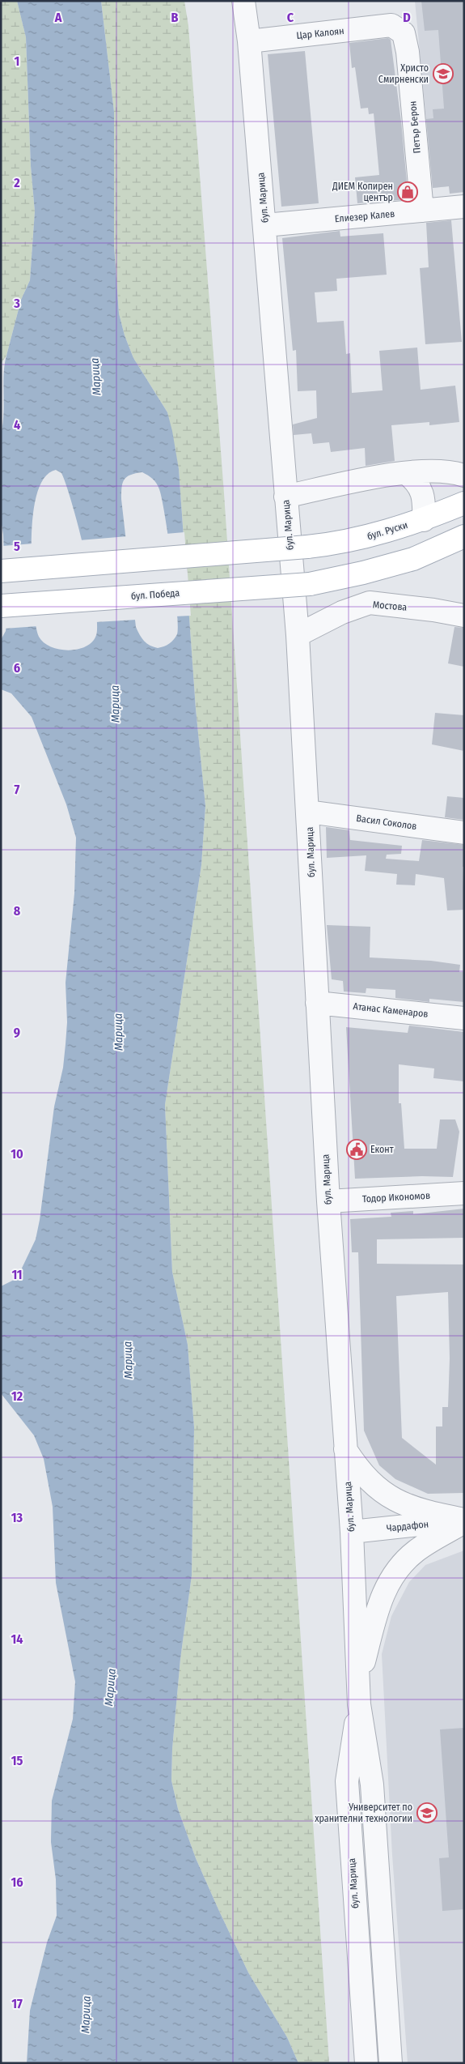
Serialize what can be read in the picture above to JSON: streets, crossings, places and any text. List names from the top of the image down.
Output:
{
  "streets": {
    "main road": ["бул. Руски", "бул. Победа"],
    "street": [
      "Цар Калоян",
      "Петър Берон",
      "бул. Марица",
      "Елиезер Калев",
      "Мостова",
      "Васил Соколов",
      "Атанас Каменаров",
      "Тодор Икономов",
      "Чардафон"
    ]
  },
  "crossings": [
    ["Цар Калоян", "Петър Берон"],
    ["Цар Калоян", "бул. Марица"],
    ["Петър Берон", "Елиезер Калев"],
    ["бул. Марица", "Елиезер Калев"],
    ["бул. Марица", "Мостова"],
    ["бул. Марица", "Васил Соколов"],
    ["бул. Марица", "Атанас Каменаров"],
    ["бул. Марица", "Тодор Икономов"],
    ["бул. Марица", "Чардафон"]
  ],
  "water": ["Марица"],
  "places": {
    "school or university": ["Христо Смирненски", "Университет по хранителни технологии"],
    "shop": ["ДИЕМ Копирен център"],
    "public building": ["Еконт"]
  },
  "grid": {
    "columns": [
      "A",
      "B",
      "C",
      "D"
    ],
    "rows": [
      "1",
      "2",
      "3",
      "4",
      "5",
      "6",
      "7",
      "8",
      "9",
      "10",
      "11",
      "12",
      "13",
      "14",
      "15",
      "16",
      "17"
    ]
  }
}
